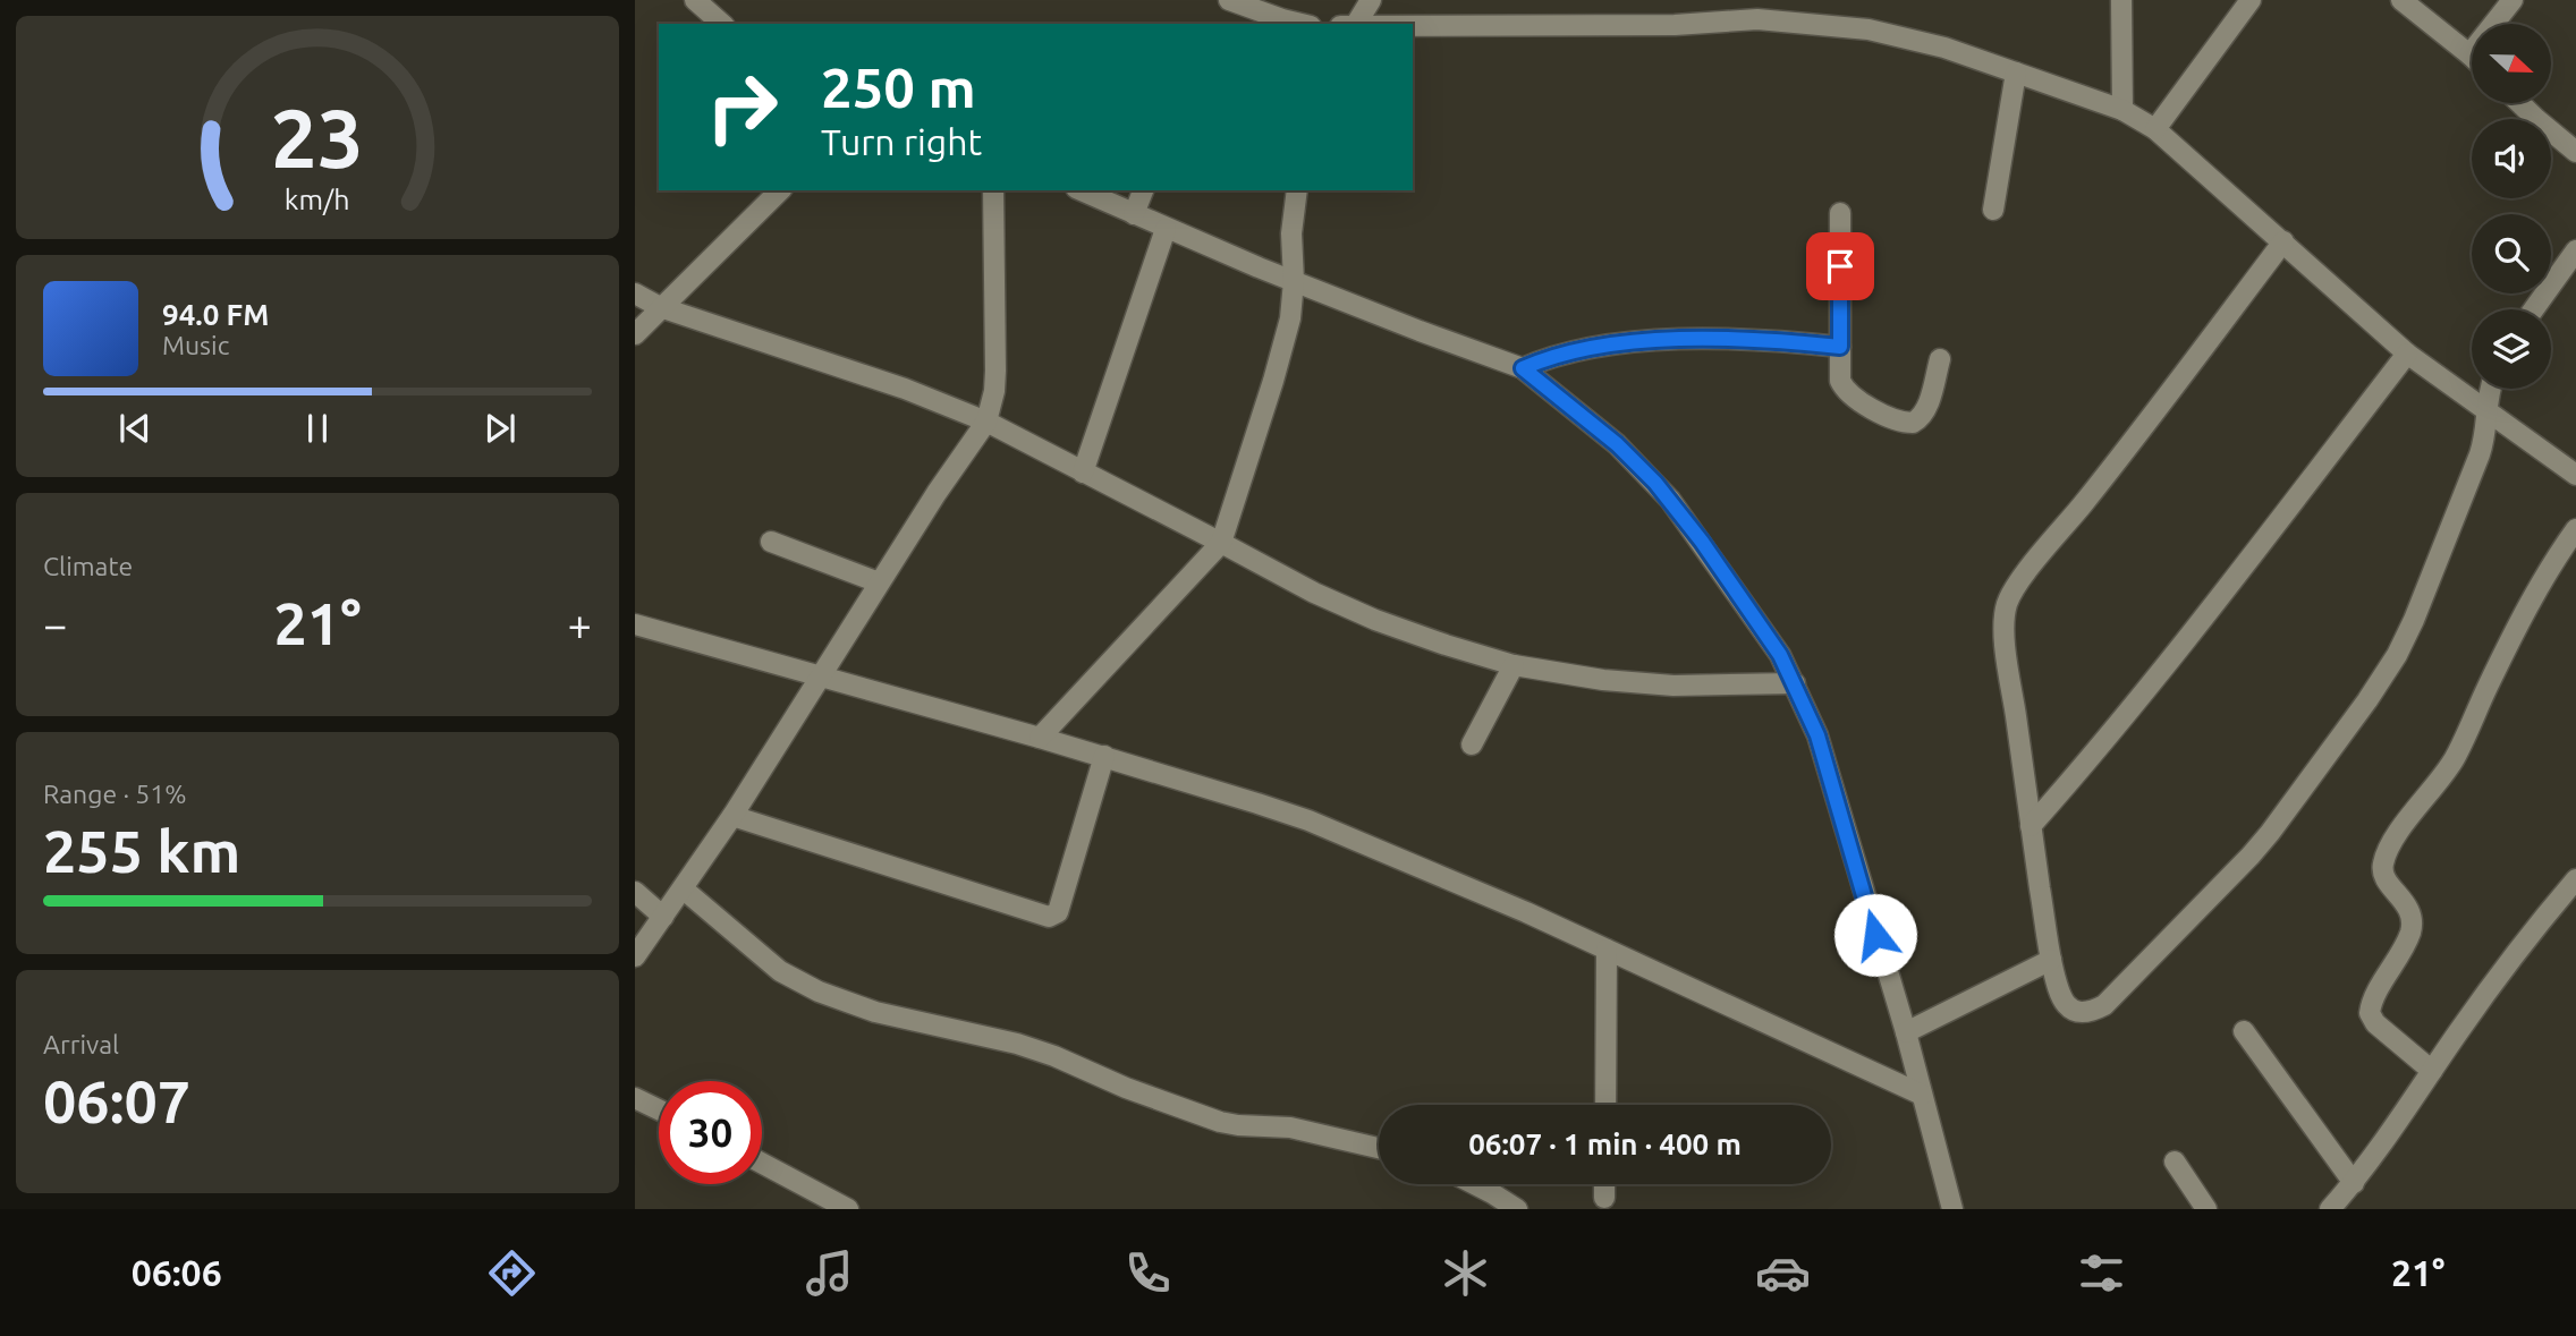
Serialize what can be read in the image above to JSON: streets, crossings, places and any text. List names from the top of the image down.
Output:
{
  "north": "right",
  "page": {
    "turn": ["250 m", "Turn right"],
    "song": ["94.0 FM", "Music"],
    "tile": [
      "Climate",
      ["Range · 51%", "255 km"],
      ["Arrival", "06:07"]
    ],
    "heat": ["−", "21°", "+"],
    "limit": "30",
    "trip": "06:07 · 1 min · 400 m",
    "tabs": ["06:06", "21°"],
    "gauge": ["23", "km/h"]
  }
}
